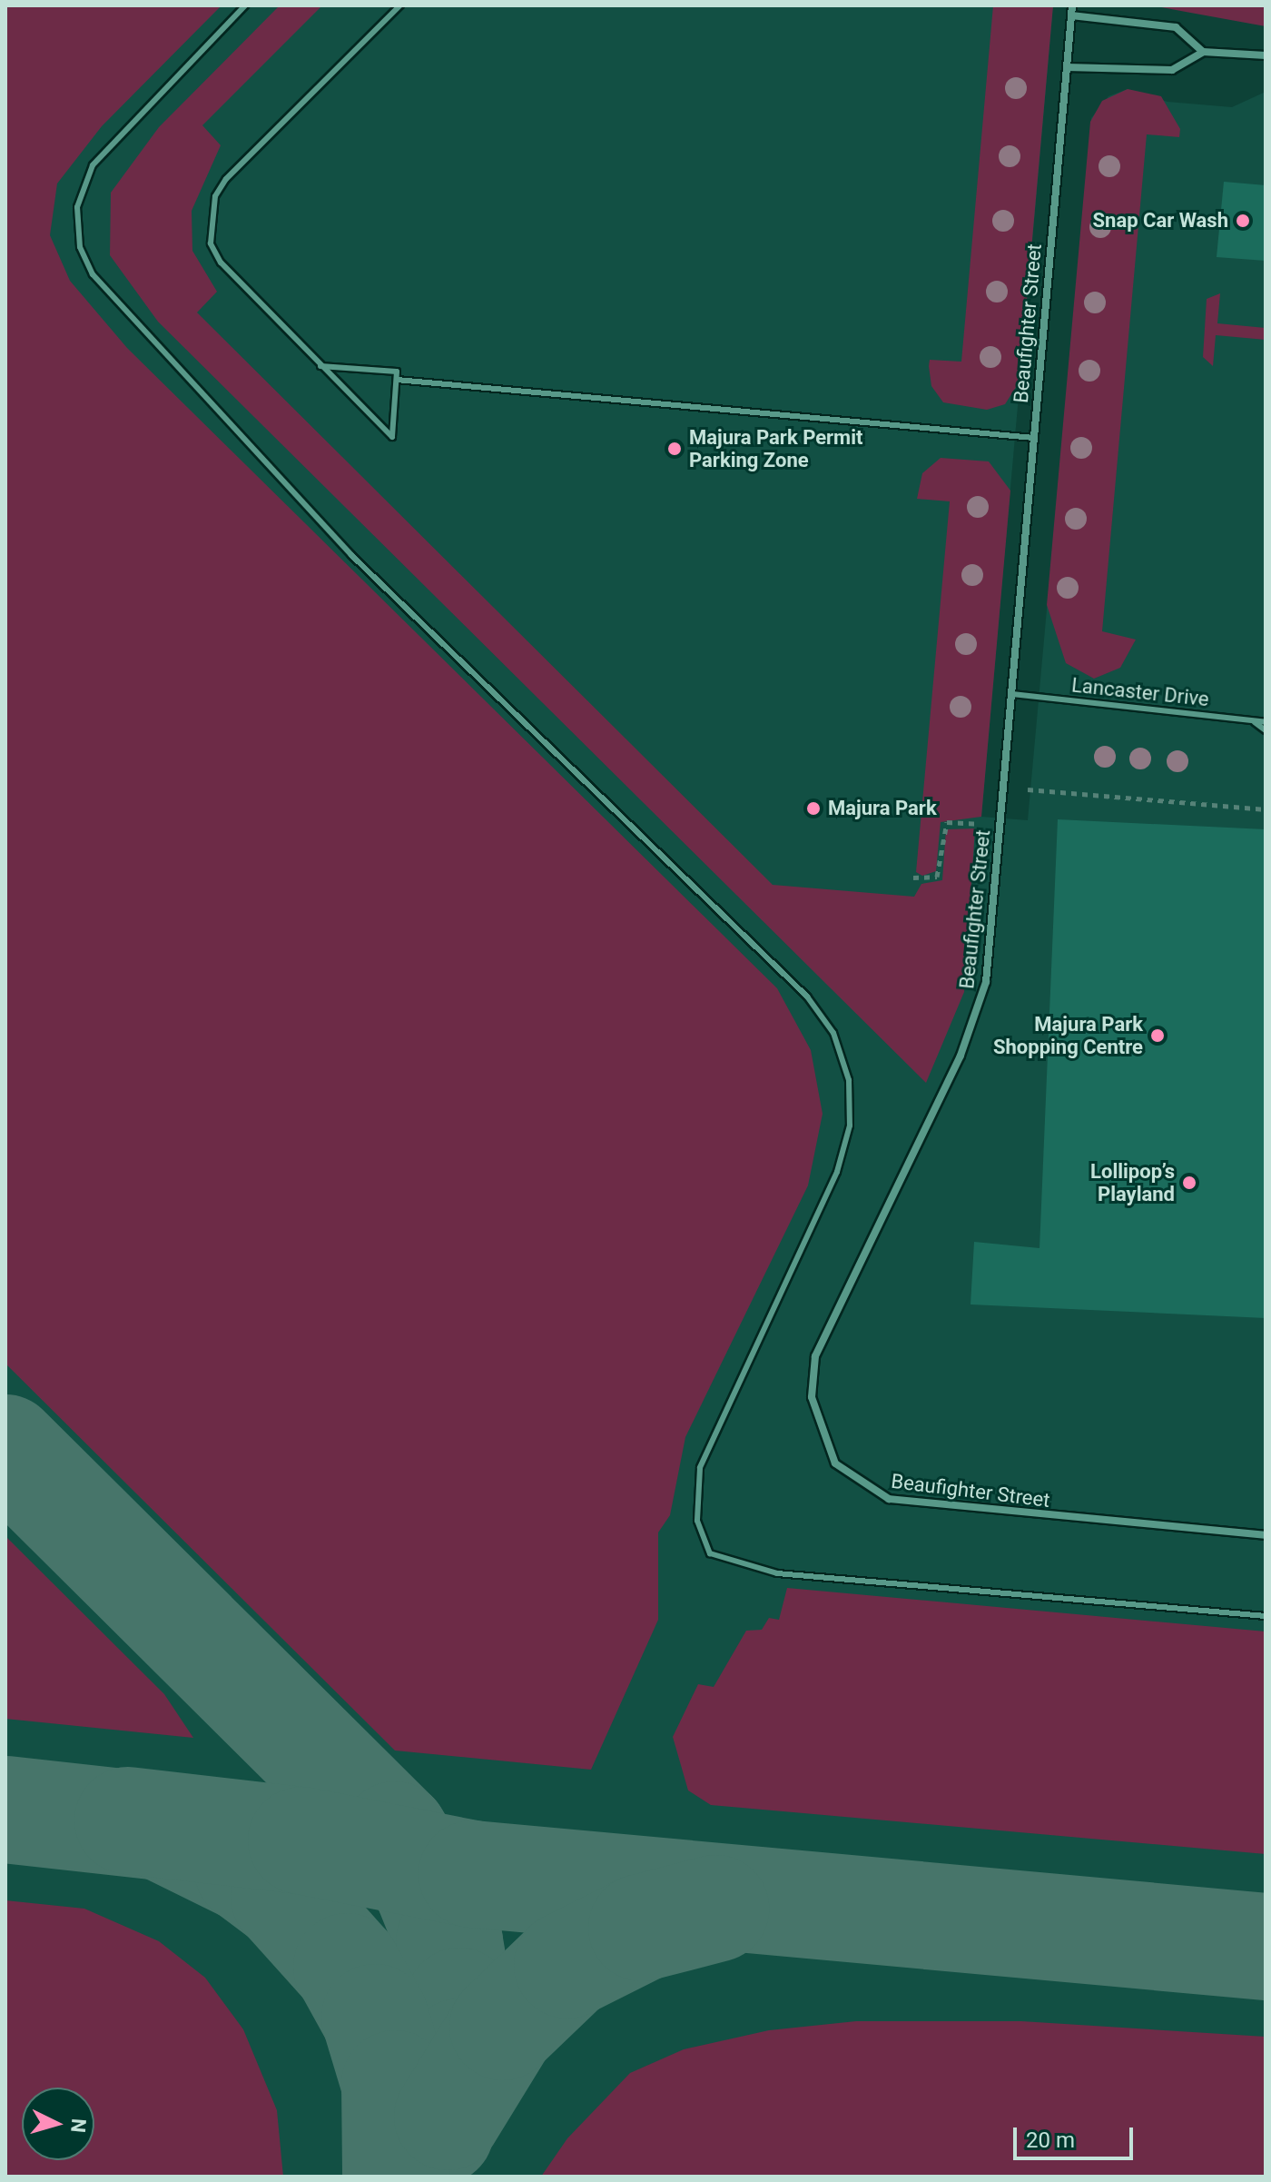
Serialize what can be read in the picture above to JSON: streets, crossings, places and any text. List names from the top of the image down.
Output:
{
  "streets": {
    "street": ["Beaufighter Street"],
    "lane": ["Lancaster Drive"]
  },
  "crossings": [
    ["Beaufighter Street", "Lancaster Drive"]
  ],
  "places": [
    "Snap Car Wash",
    "Majura Park Permit Parking Zone",
    "Majura Park",
    "Majura Park Shopping Centre",
    "Lollipop’s Playland"
  ],
  "scale_bar": "20 m",
  "north": "right"
}
